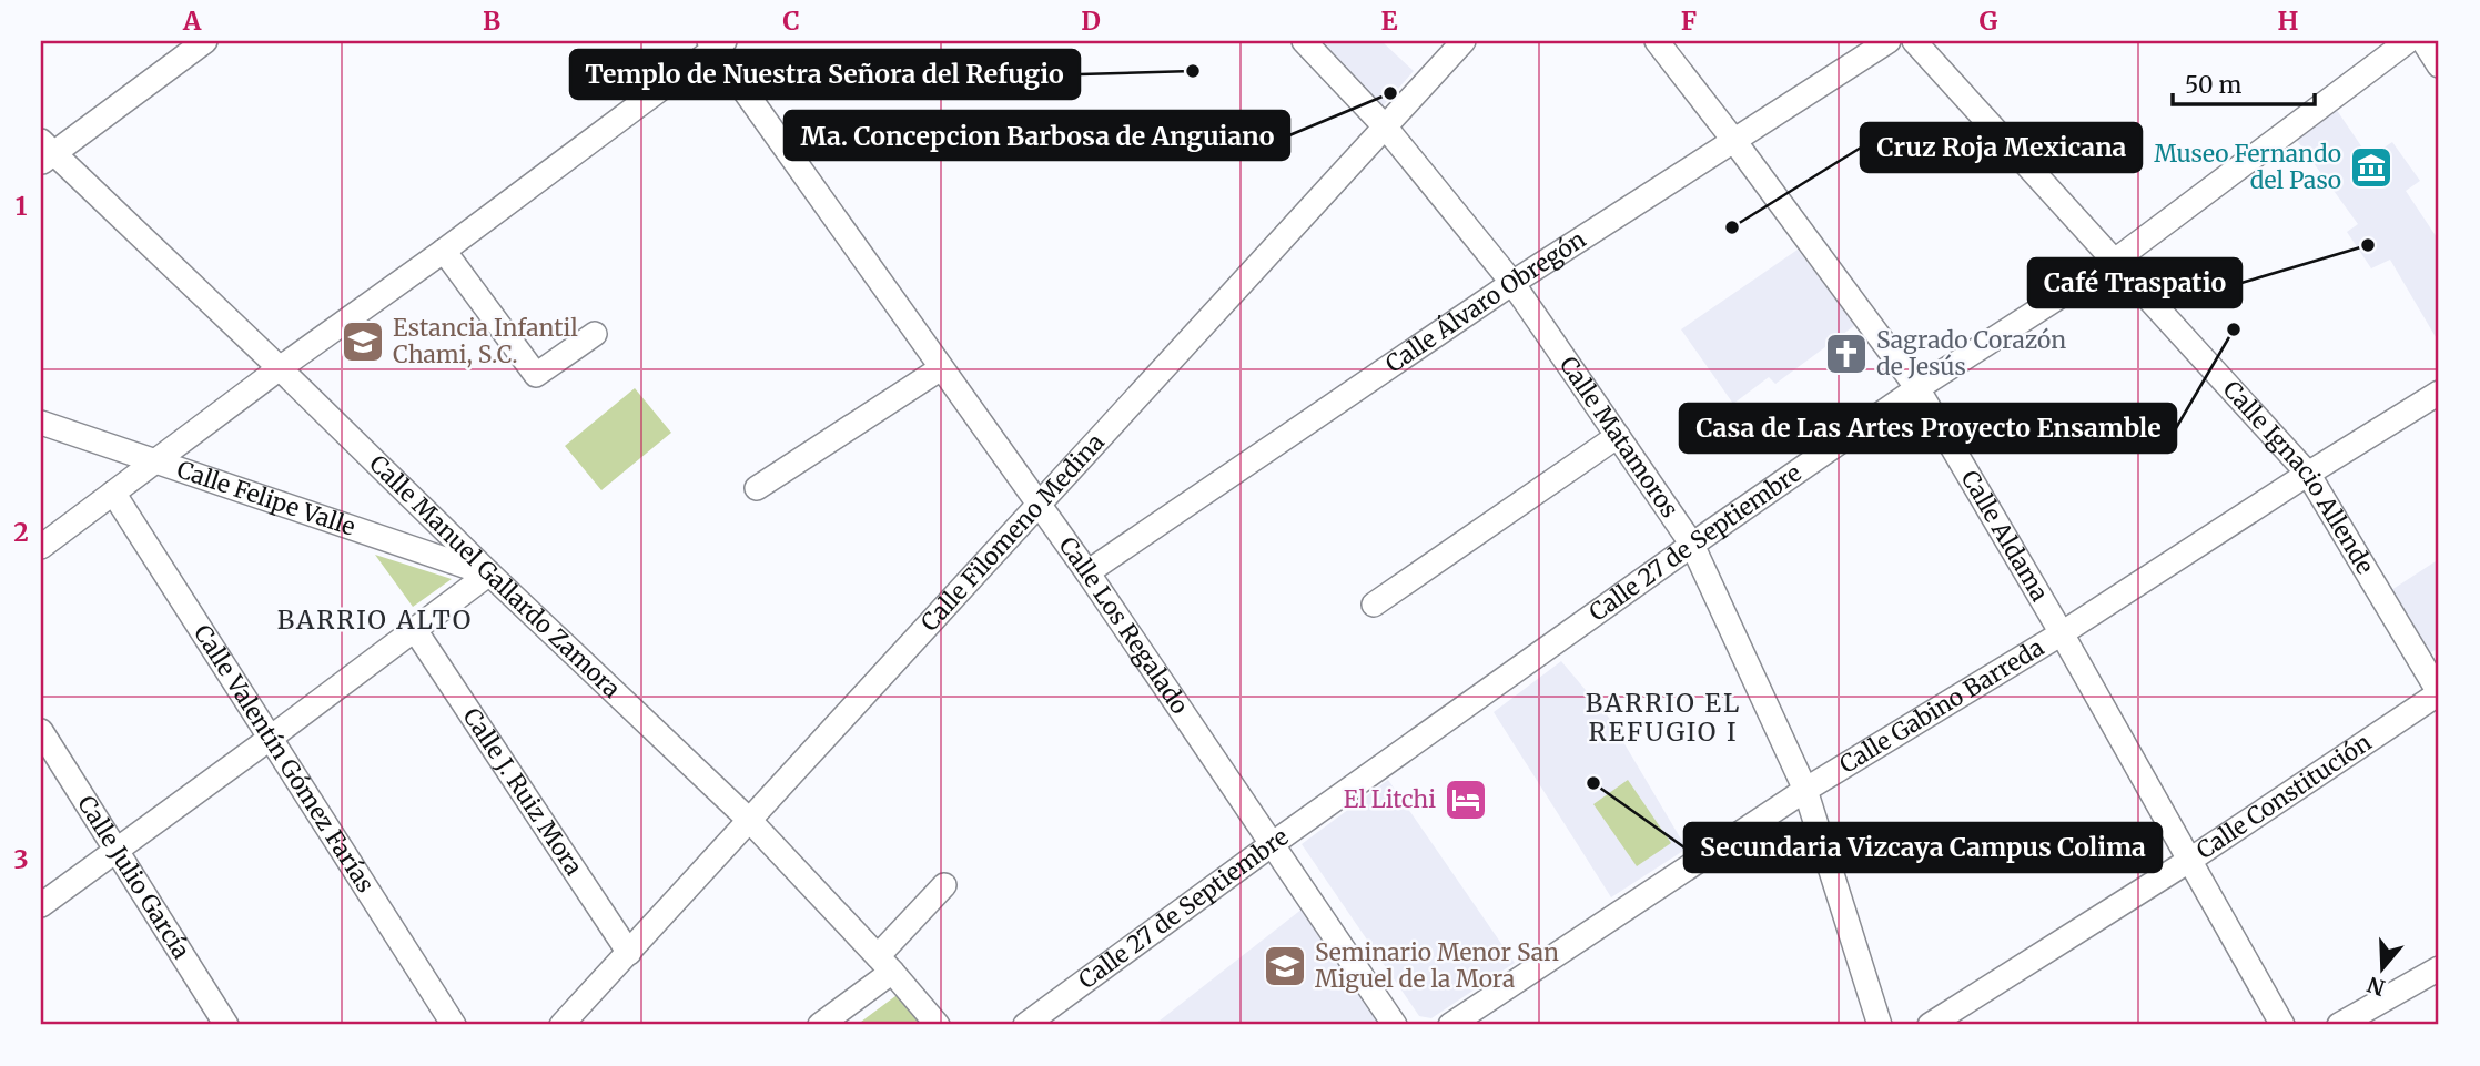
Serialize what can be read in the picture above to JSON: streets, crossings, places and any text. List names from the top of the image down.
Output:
{
  "streets": {
    "street": [
      "Calle Álvaro Obregón",
      "Calle Matamoros",
      "Calle Ignacio Allende",
      "Calle Felipe Valle",
      "Calle Filomeno Medina",
      "Calle Aldama",
      "Calle 27 de Septiembre",
      "Calle Manuel Gallardo Zamora",
      "Calle Los Regalado",
      "Calle Gabino Barreda",
      "Calle Valentín Gómez Farías",
      "Calle J. Ruiz Mora",
      "Calle Constitución",
      "Calle Julio García"
    ]
  },
  "crossings": [
    ["Calle Álvaro Obregón", "Calle Matamoros"],
    ["Calle Álvaro Obregón", "Calle Aldama"],
    ["Calle Álvaro Obregón", "Calle Los Regalado"],
    ["Calle Matamoros", "Calle Filomeno Medina"],
    ["Calle Matamoros", "Calle 27 de Septiembre"],
    ["Calle Matamoros", "Calle Gabino Barreda"],
    ["Calle Ignacio Allende", "Calle 27 de Septiembre"],
    ["Calle Ignacio Allende", "Calle Gabino Barreda"],
    ["Calle Ignacio Allende", "Calle Constitución"],
    ["Calle Felipe Valle", "Calle Manuel Gallardo Zamora"],
    ["Calle Filomeno Medina", "Calle Manuel Gallardo Zamora"],
    ["Calle Filomeno Medina", "Calle Los Regalado"],
    ["Calle Filomeno Medina", "Calle J. Ruiz Mora"],
    ["Calle Aldama", "Calle 27 de Septiembre"],
    ["Calle Aldama", "Calle Gabino Barreda"],
    ["Calle Aldama", "Calle Constitución"],
    ["Calle 27 de Septiembre", "Calle Los Regalado"]
  ],
  "districts": ["BARRIO ALTO", "BARRIO EL REFUGIO I"],
  "places": {
    "other": [
      "Templo de Nuestra Señora del Refugio",
      "Ma. Concepcion Barbosa de Anguiano",
      "Cruz Roja Mexicana",
      "Café Traspatio",
      "Casa de Las Artes Proyecto Ensamble",
      "Secundaria Vizcaya Campus Colima"
    ],
    "museum": ["Museo Fernando del Paso"],
    "school or university": ["Estancia Infantil Chami, S.C.", "Seminario Menor San Miguel de la Mora"],
    "church": ["Sagrado Corazón de Jesús"],
    "hotel": ["El Litchi"]
  },
  "scale_bar": "50 m",
  "north": "bottom",
  "grid": {
    "columns": [
      "A",
      "B",
      "C",
      "D",
      "E",
      "F",
      "G",
      "H"
    ],
    "rows": ["1", "2", "3"]
  }
}
